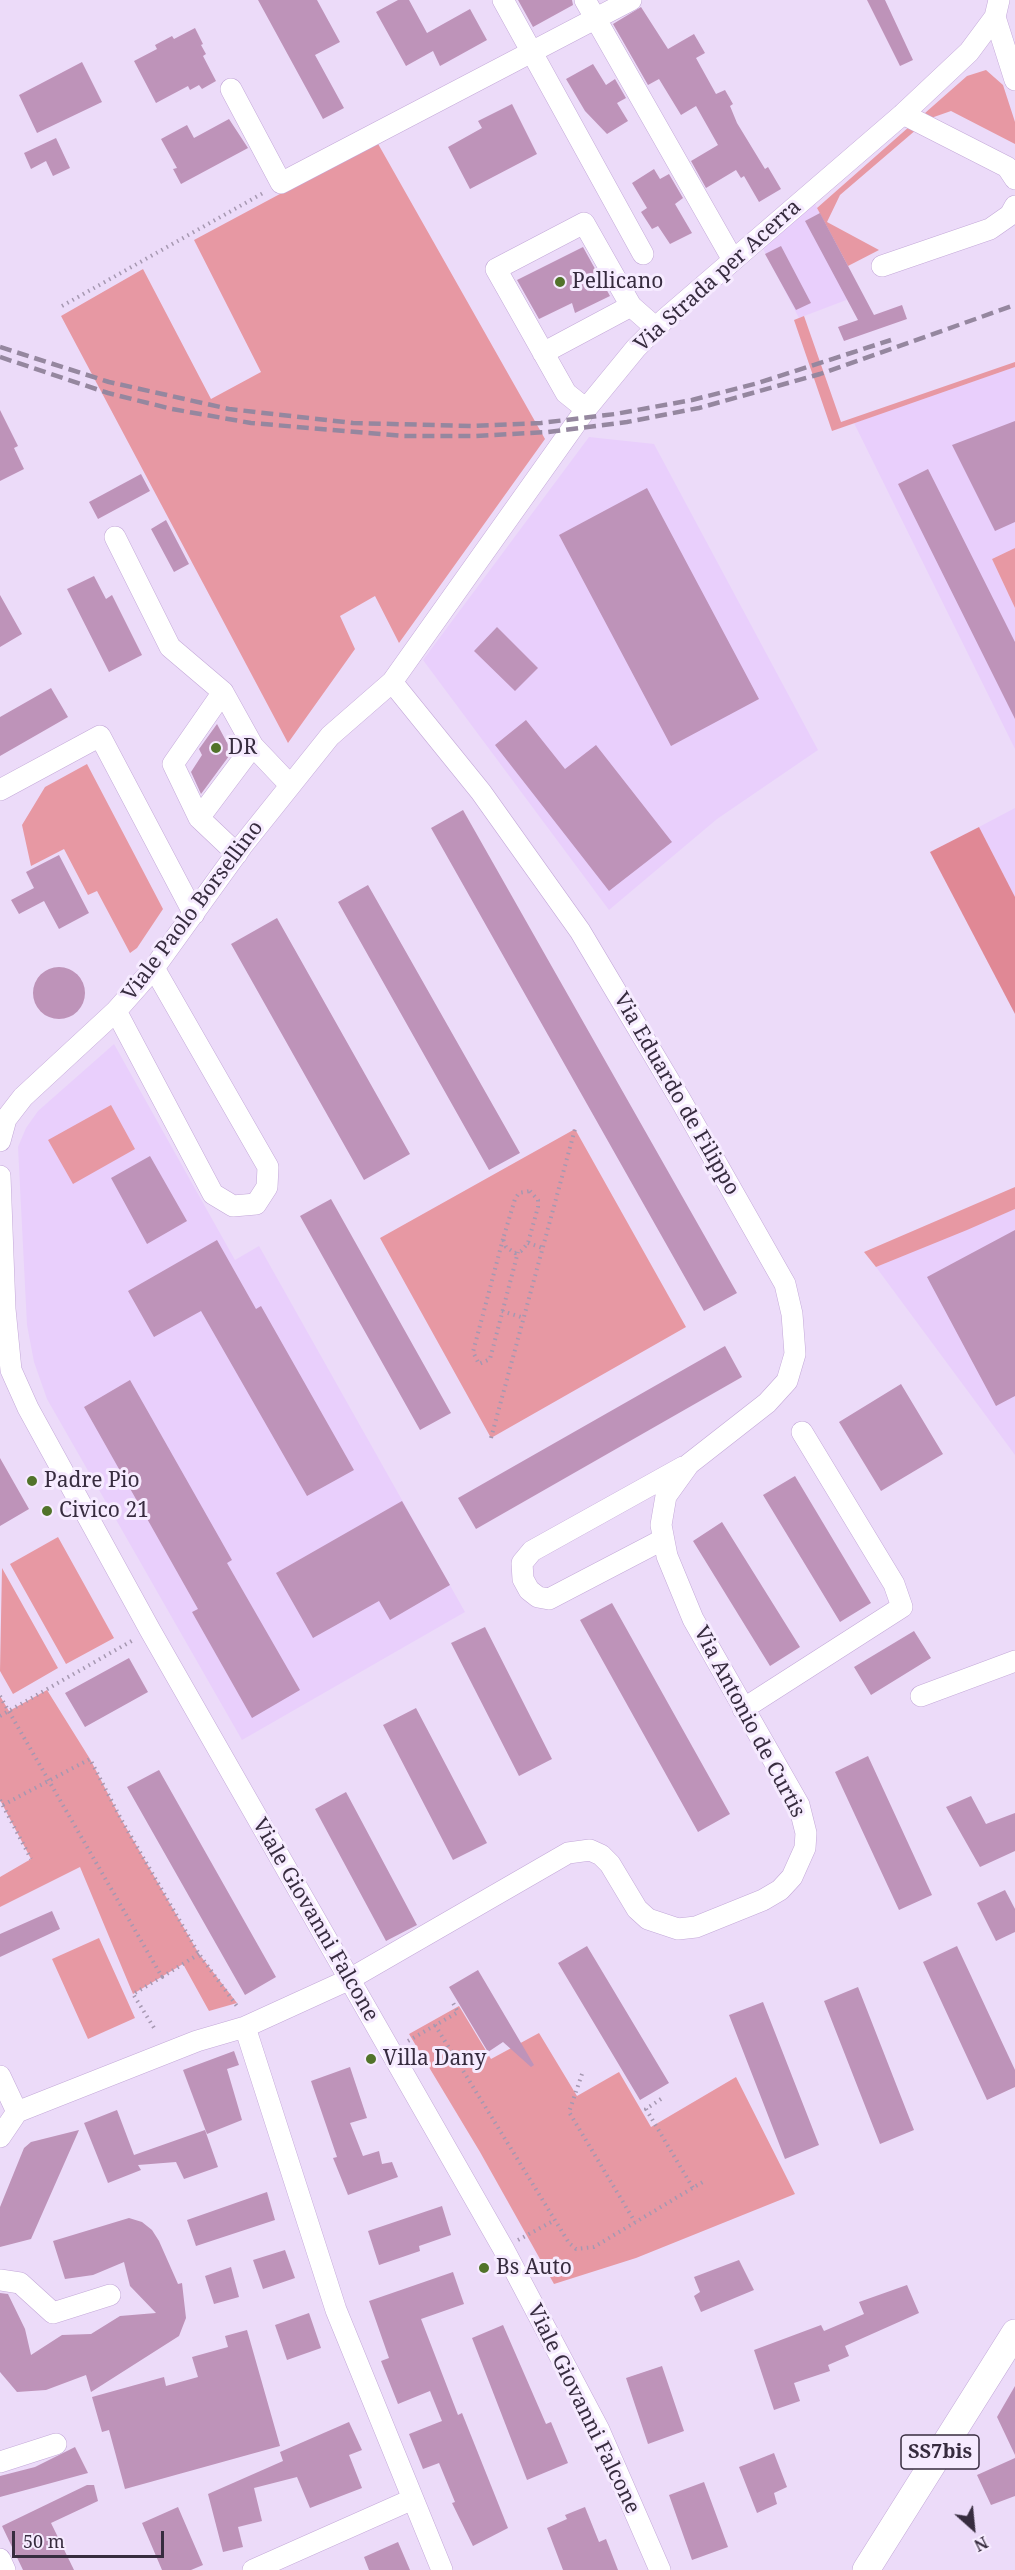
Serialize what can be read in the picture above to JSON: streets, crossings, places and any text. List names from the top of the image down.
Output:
{
  "streets": {
    "main road": ["SS7bis"],
    "street": [
      "Via Strada per Acerra",
      "Viale Paolo Borsellino",
      "Via Eduardo de Filippo",
      "Via Antonio de Curtis",
      "Viale Giovanni Falcone"
    ]
  },
  "crossings": [
    ["Via Strada per Acerra", "Viale Paolo Borsellino"],
    ["Via Strada per Acerra", "Via Eduardo de Filippo"],
    ["Viale Paolo Borsellino", "Via Eduardo de Filippo"],
    ["Via Eduardo de Filippo", "Via Antonio de Curtis"],
    ["Via Antonio de Curtis", "Viale Giovanni Falcone"]
  ],
  "places": [
    "Pellicano",
    "DR",
    "Padre Pio",
    "Civico 21",
    "Villa Dany",
    "Bs Auto"
  ],
  "scale_bar": "50 m",
  "north": "bottom right"
}
